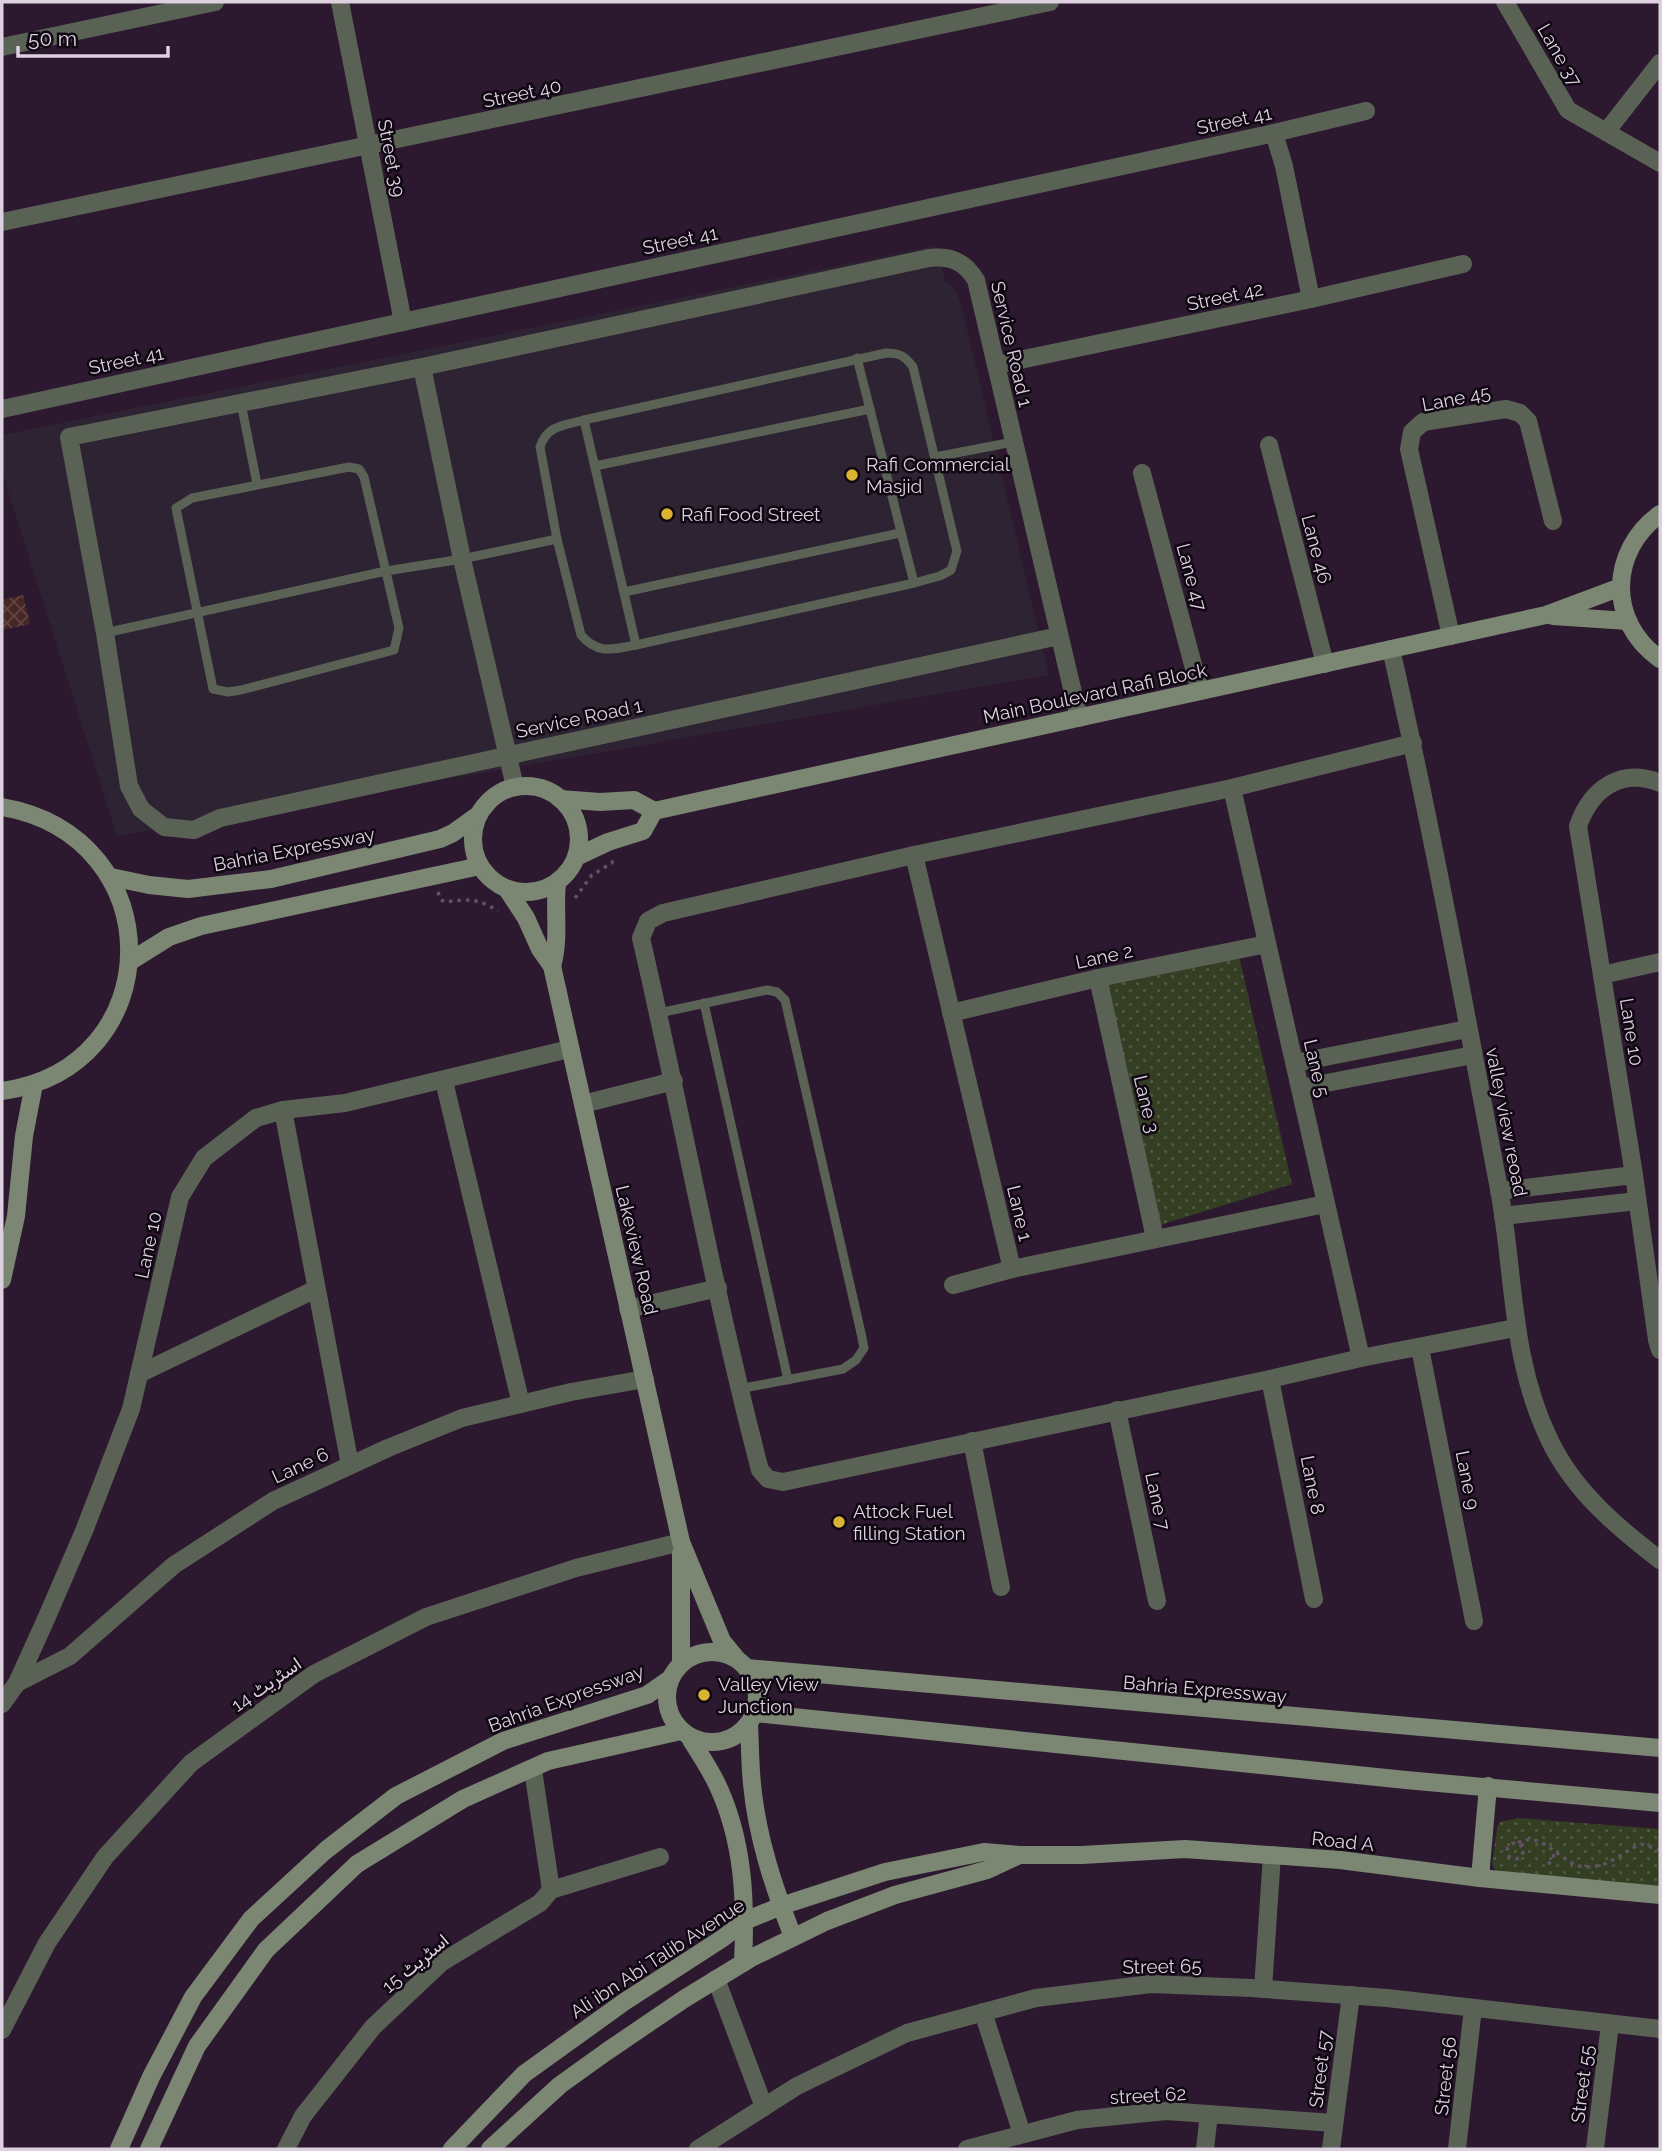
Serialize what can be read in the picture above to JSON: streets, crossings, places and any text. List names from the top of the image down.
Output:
{
  "streets": {
    "main road": [
      "Main Boulevard Rafi Block",
      "Bahria Expressway",
      "Lakeview Road",
      "Road A",
      "Ali ibn Abi Talib Avenue"
    ],
    "street": [
      "Lane 37",
      "Street 40",
      "Street 41",
      "Street 39",
      "Street 42",
      "Service Road 1",
      "Lane 45",
      "Lane 46",
      "Lane 47",
      "Lane 2",
      "Lane 10",
      "Lane 5",
      "Lane 3",
      "valley view reoad",
      "Lane 1",
      "Lane 6",
      "Lane 9",
      "Lane 8",
      "Lane 7",
      "اسٹریٹ 14",
      "اسٹریٹ 15",
      "Street 65",
      "Street 57",
      "Street 56",
      "Street 55",
      "street 62"
    ]
  },
  "crossings": [
    ["Street 40", "Street 39"],
    ["Street 41", "Street 39"],
    ["Street 42", "Service Road 1"],
    ["Service Road 1", "Main Boulevard Rafi Block"],
    ["Lane 45", "Main Boulevard Rafi Block"],
    ["Lane 46", "Main Boulevard Rafi Block"],
    ["Lane 47", "Main Boulevard Rafi Block"],
    ["Main Boulevard Rafi Block", "valley view reoad"],
    ["Lane 2", "Lane 5"],
    ["Lane 2", "Lane 3"],
    ["Lane 2", "Lane 1"],
    ["Lane 10", "Lakeview Road"],
    ["Lane 10", "Lane 6"],
    ["Lane 5", "Lane 1"],
    ["Lane 3", "Lane 1"],
    ["Lakeview Road", "Lane 6"],
    ["Lakeview Road", "اسٹریٹ 14"],
    ["Road A", "Ali ibn Abi Talib Avenue"],
    ["Street 65", "Street 57"],
    ["Street 65", "Street 56"],
    ["Street 65", "Street 55"],
    ["Street 57", "street 62"]
  ],
  "places": [
    "Rafi Commercial Masjid",
    "Rafi Food Street",
    "Attock Fuel filling Station",
    "Valley View Junction"
  ],
  "scale_bar": "50 m"
}
